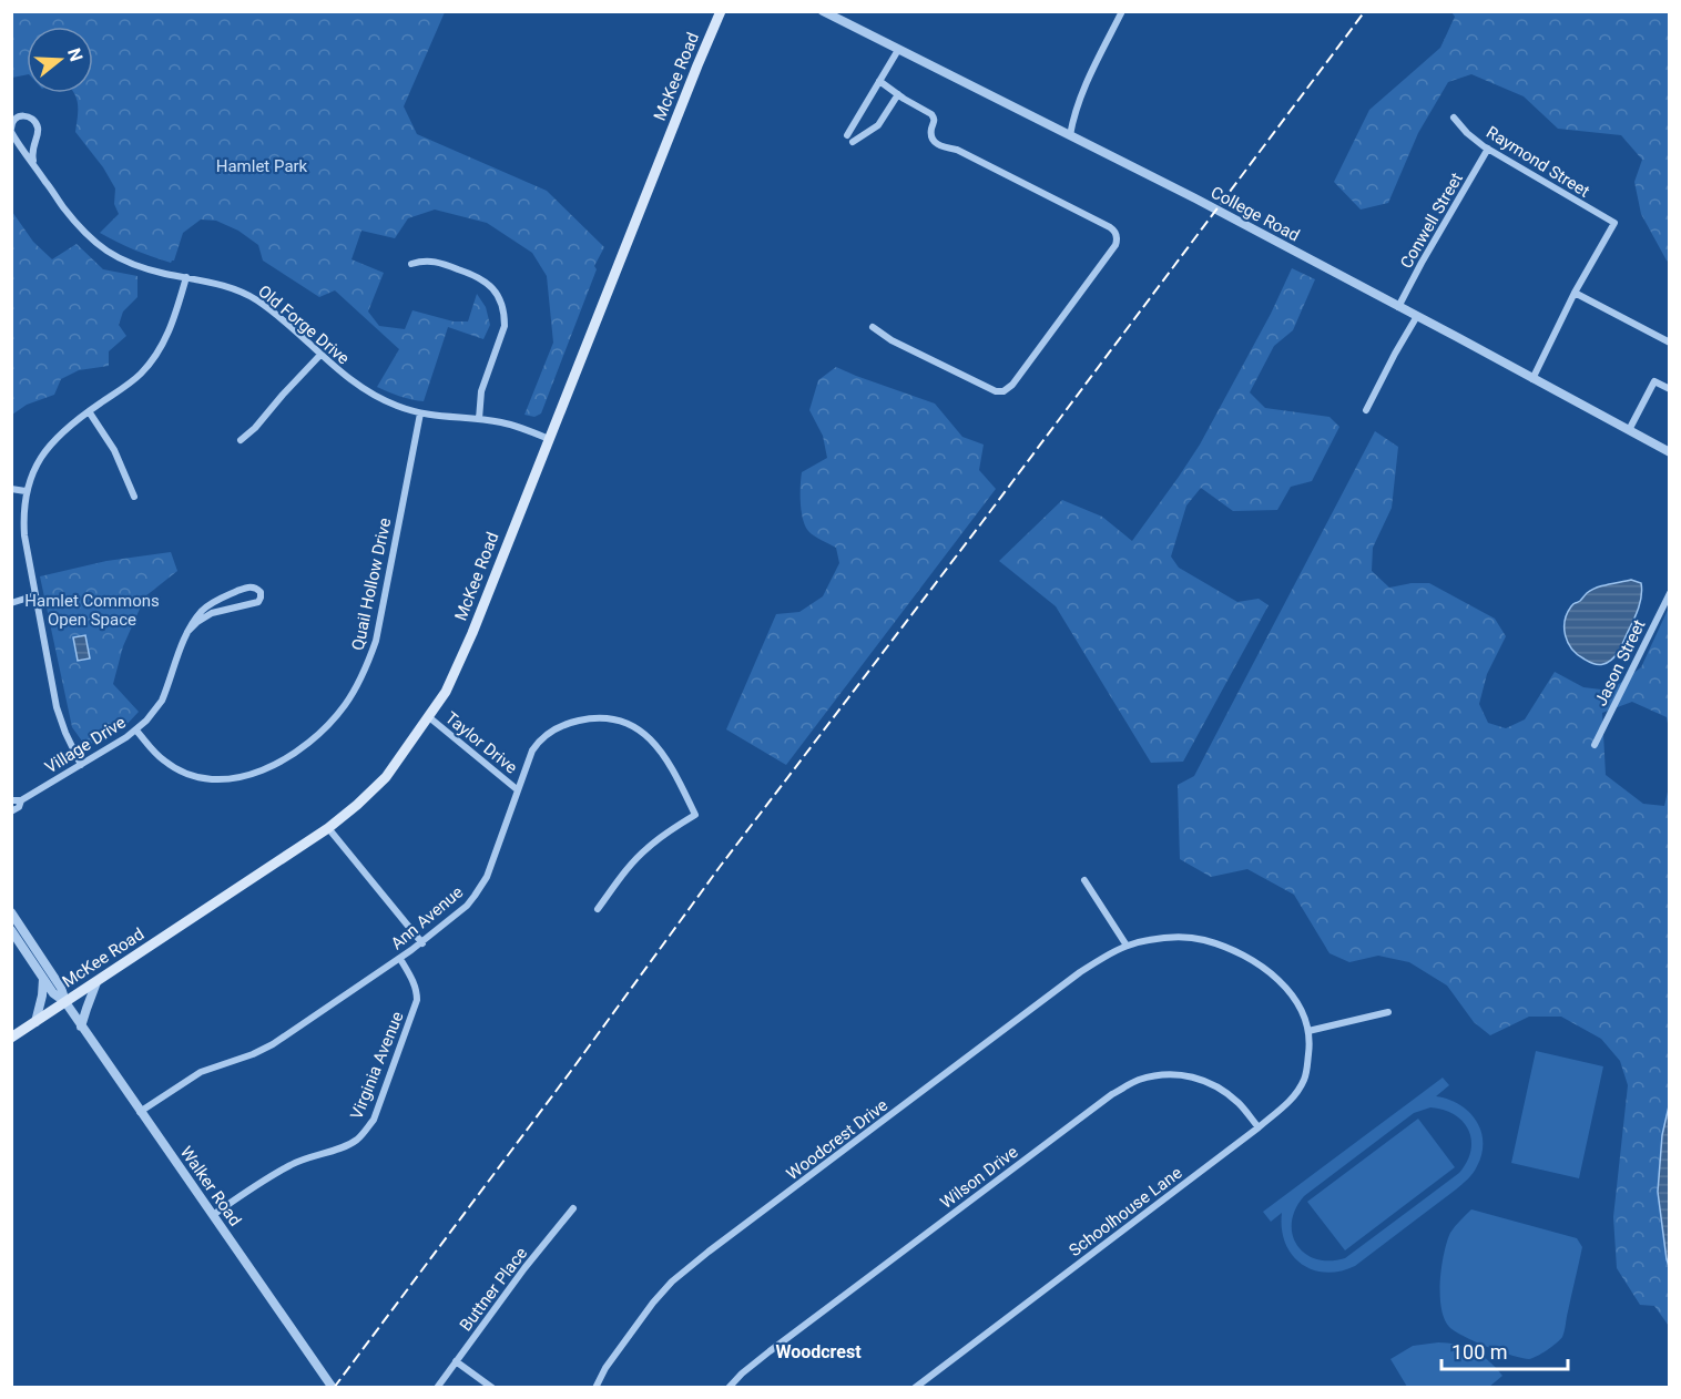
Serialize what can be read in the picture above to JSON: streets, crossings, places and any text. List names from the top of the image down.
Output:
{
  "streets": {
    "main road": ["McKee Road"],
    "street": [
      "Raymond Street",
      "College Road",
      "Conwell Street",
      "Old Forge Drive",
      "Quail Hollow Drive",
      "Jason Street",
      "Taylor Drive",
      "Village Drive",
      "Ann Avenue",
      "Virginia Avenue",
      "Woodcrest Drive",
      "Wilson Drive",
      "Walker Road",
      "Schoolhouse Lane",
      "Buttner Place"
    ]
  },
  "crossings": [
    ["McKee Road", "Old Forge Drive"],
    ["McKee Road", "Taylor Drive"],
    ["McKee Road", "Walker Road"],
    ["Raymond Street", "Conwell Street"],
    ["College Road", "Conwell Street"],
    ["Old Forge Drive", "Quail Hollow Drive"],
    ["Quail Hollow Drive", "Village Drive"],
    ["Taylor Drive", "Ann Avenue"],
    ["Ann Avenue", "Virginia Avenue"],
    ["Ann Avenue", "Walker Road"],
    ["Virginia Avenue", "Walker Road"],
    ["Woodcrest Drive", "Schoolhouse Lane"],
    ["Wilson Drive", "Schoolhouse Lane"]
  ],
  "districts": ["Woodcrest"],
  "parks": ["Hamlet Park", "Hamlet Commons Open Space"],
  "scale_bar": "100 m",
  "north": "right"
}
